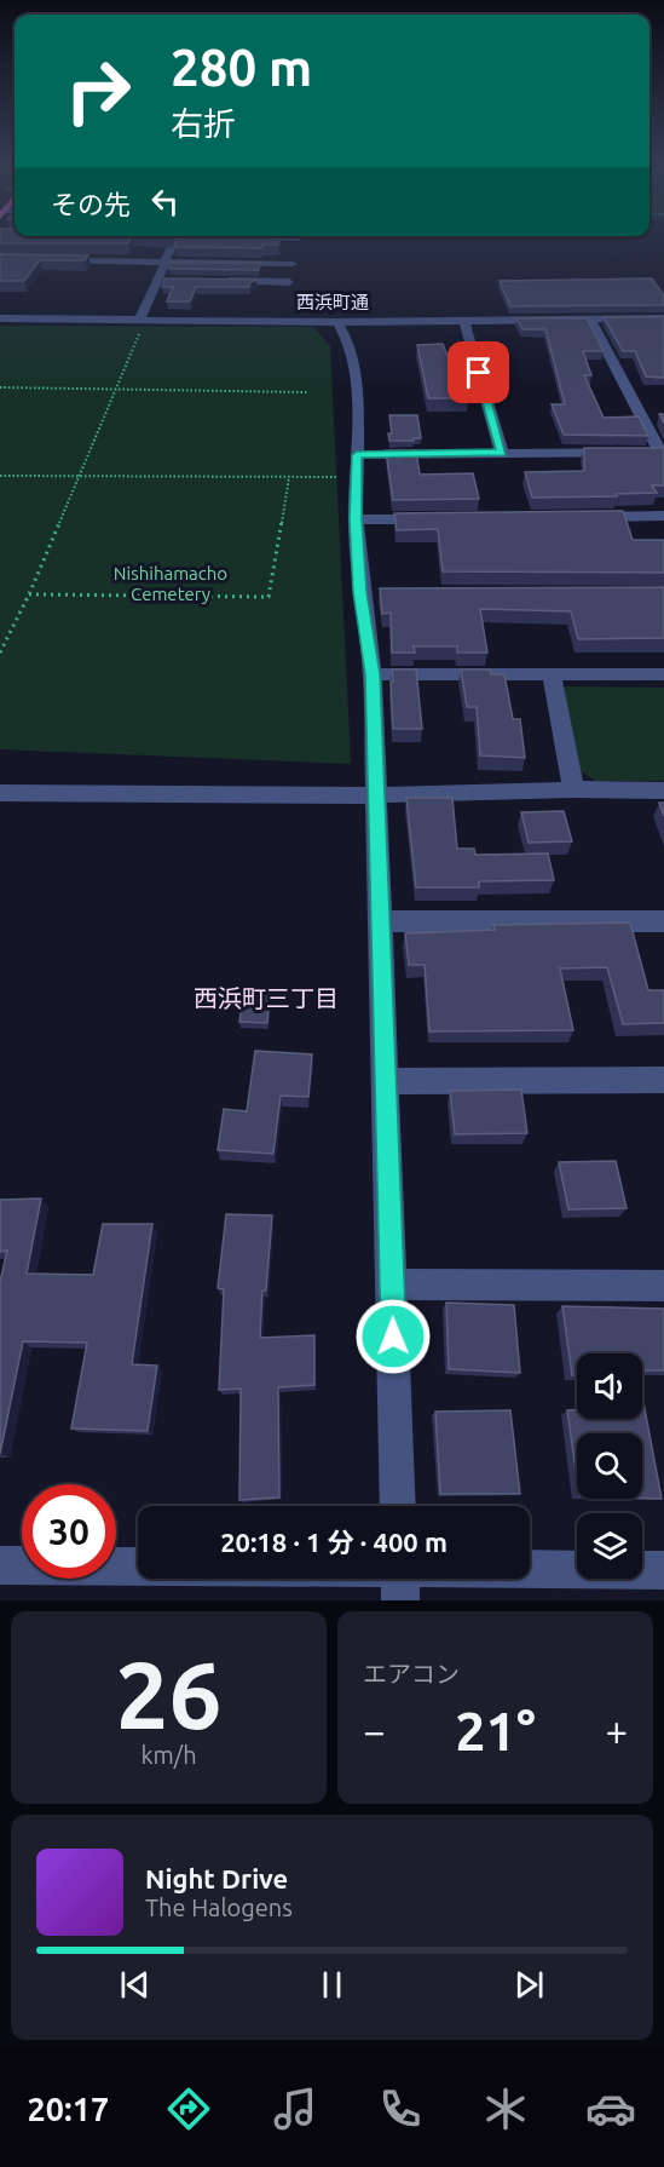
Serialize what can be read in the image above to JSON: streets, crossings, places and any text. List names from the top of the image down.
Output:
{
  "streets": {
    "street": ["西浜町通"]
  },
  "districts": ["西浜町三丁目"],
  "parks": ["Nishihamacho Cemetery"],
  "page": {
    "turn": ["280 m", "右折"],
    "then": "その先",
    "limit": "30",
    "trip": "20:18 · 1 分 · 400 m",
    "tile": [
      ["26", "km/h"],
      "エアコン"
    ],
    "heat": ["−", "21°", "+"],
    "song": ["Night Drive", "The Halogens"],
    "tabs": "20:17"
  }
}
